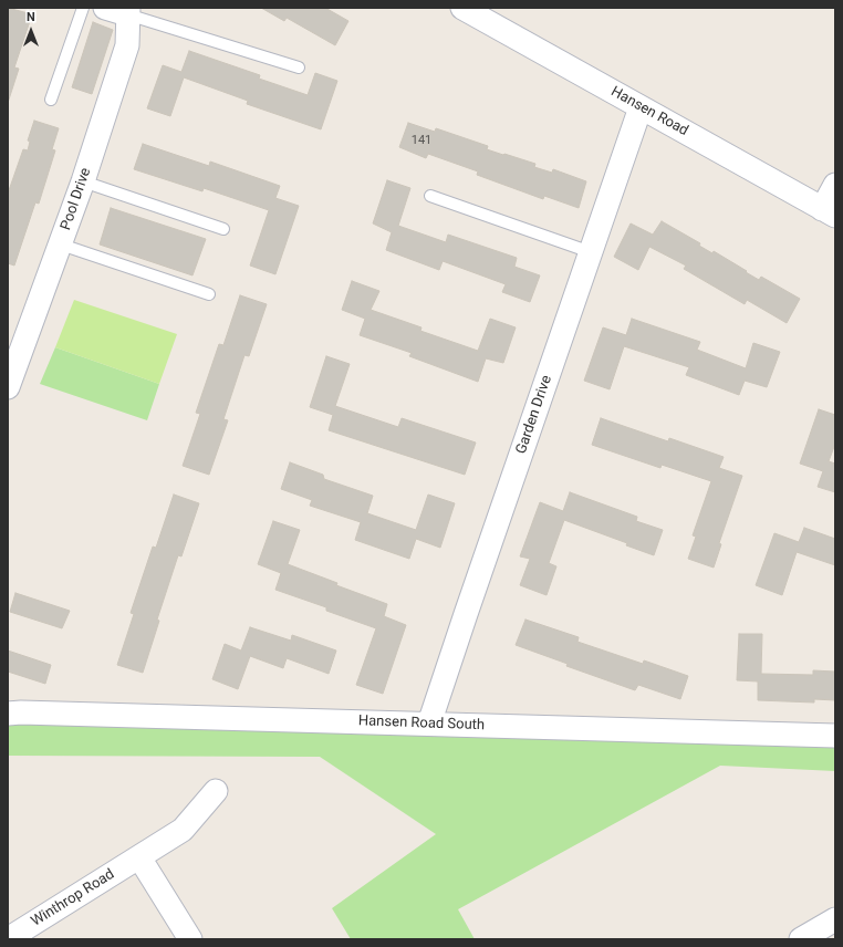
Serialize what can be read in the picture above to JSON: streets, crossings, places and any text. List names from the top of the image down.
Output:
{
  "streets": {
    "street": [
      "Hansen Road",
      "Pool Drive",
      "Garden Drive",
      "Hansen Road South",
      "Winthrop Road"
    ]
  },
  "crossings": [
    ["Hansen Road", "Garden Drive"],
    ["Garden Drive", "Hansen Road South"]
  ],
  "house_numbers": ["141"],
  "north": "top"
}
